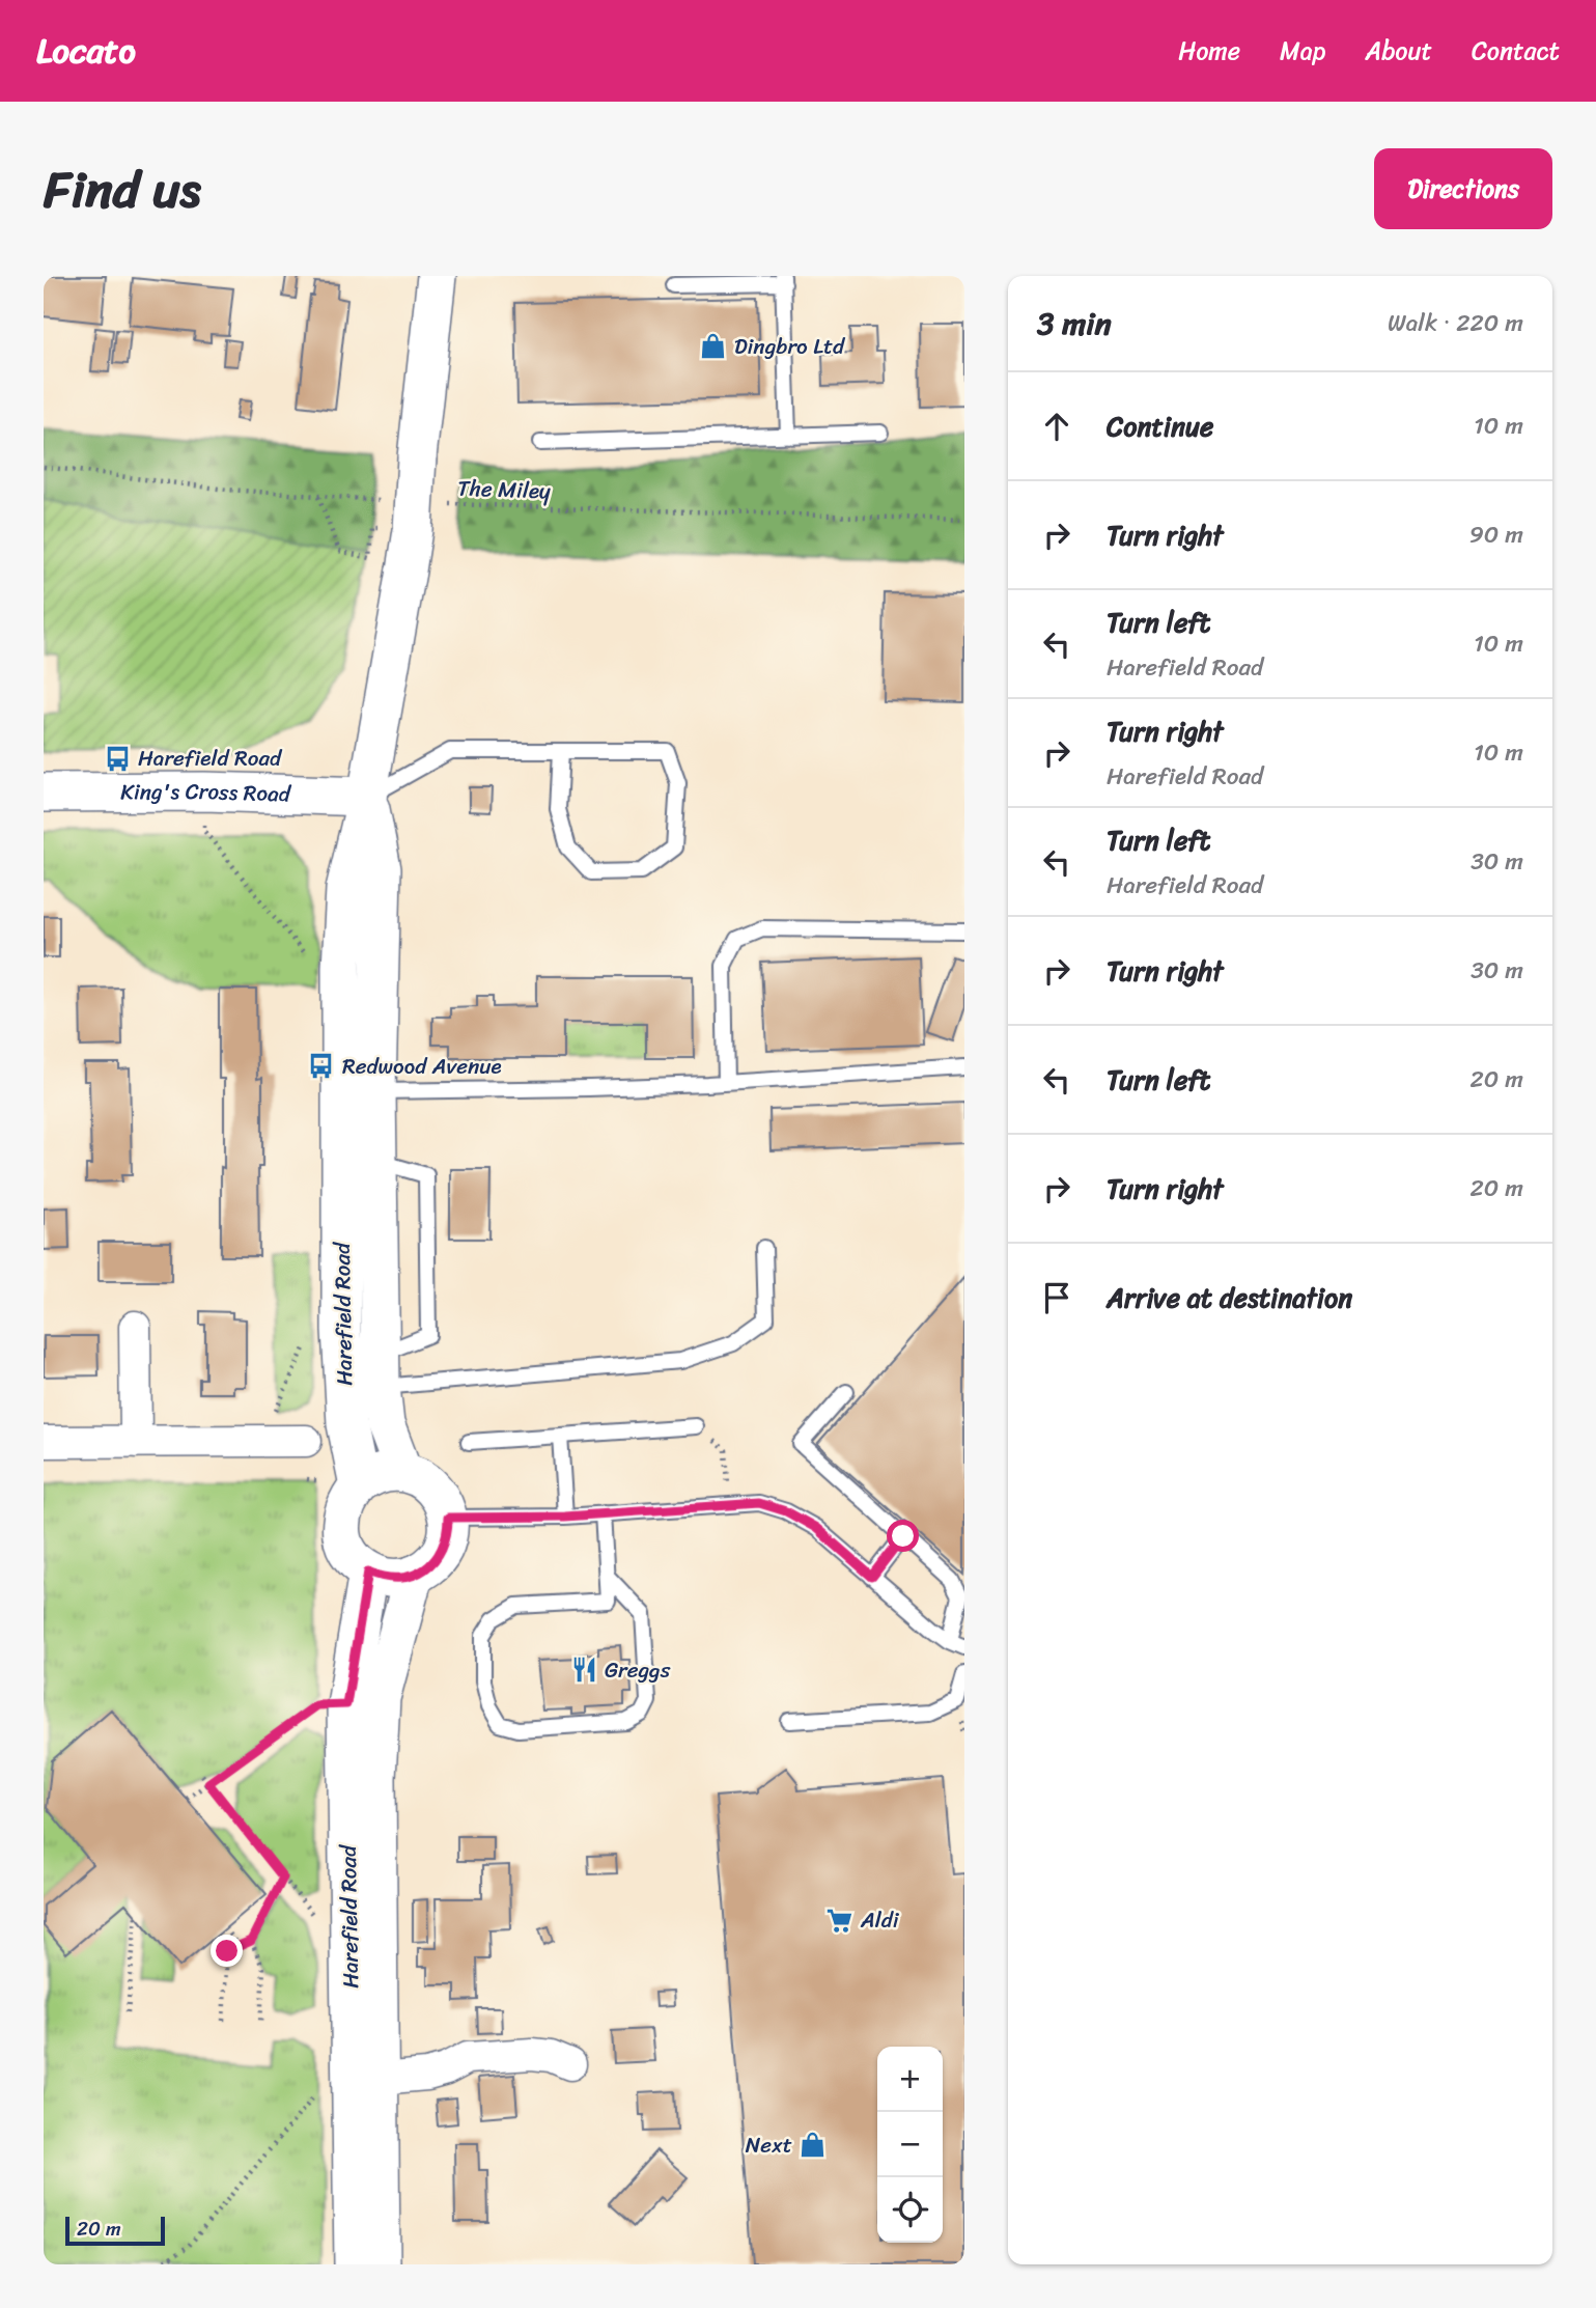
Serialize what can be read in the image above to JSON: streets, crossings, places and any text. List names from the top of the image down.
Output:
{
  "streets": {
    "street": ["King's Cross Road", "Harefield Road"],
    "path": ["The Miley"]
  },
  "crossings": [
    ["King's Cross Road", "Harefield Road"]
  ],
  "places": {
    "shop": ["Dingbro Ltd", "Next"],
    "bus stop": ["Harefield Road", "Redwood Avenue"],
    "restaurant": ["Greggs"],
    "supermarket": ["Aldi"]
  },
  "scale_bar": "20 m",
  "page": {
    "header": "Locato",
    "nav": [
      "Home",
      "Map",
      "About",
      "Contact"
    ],
    "title": "Find us",
    "buttons": "Directions",
    "heading": ["3 min", "Walk · 220 m"],
    "list": [
      ["Continue", "10 m"],
      ["Turn right", "90 m"],
      ["Turn left", "Harefield Road", "10 m"],
      ["Turn right", "Harefield Road", "10 m"],
      ["Turn left", "Harefield Road", "30 m"],
      ["Turn right", "30 m"],
      ["Turn left", "20 m"],
      ["Turn right", "20 m"],
      "Arrive at destination"
    ],
    "map_buttons": ["+", "−"],
    "scale": "20 m"
  }
}
